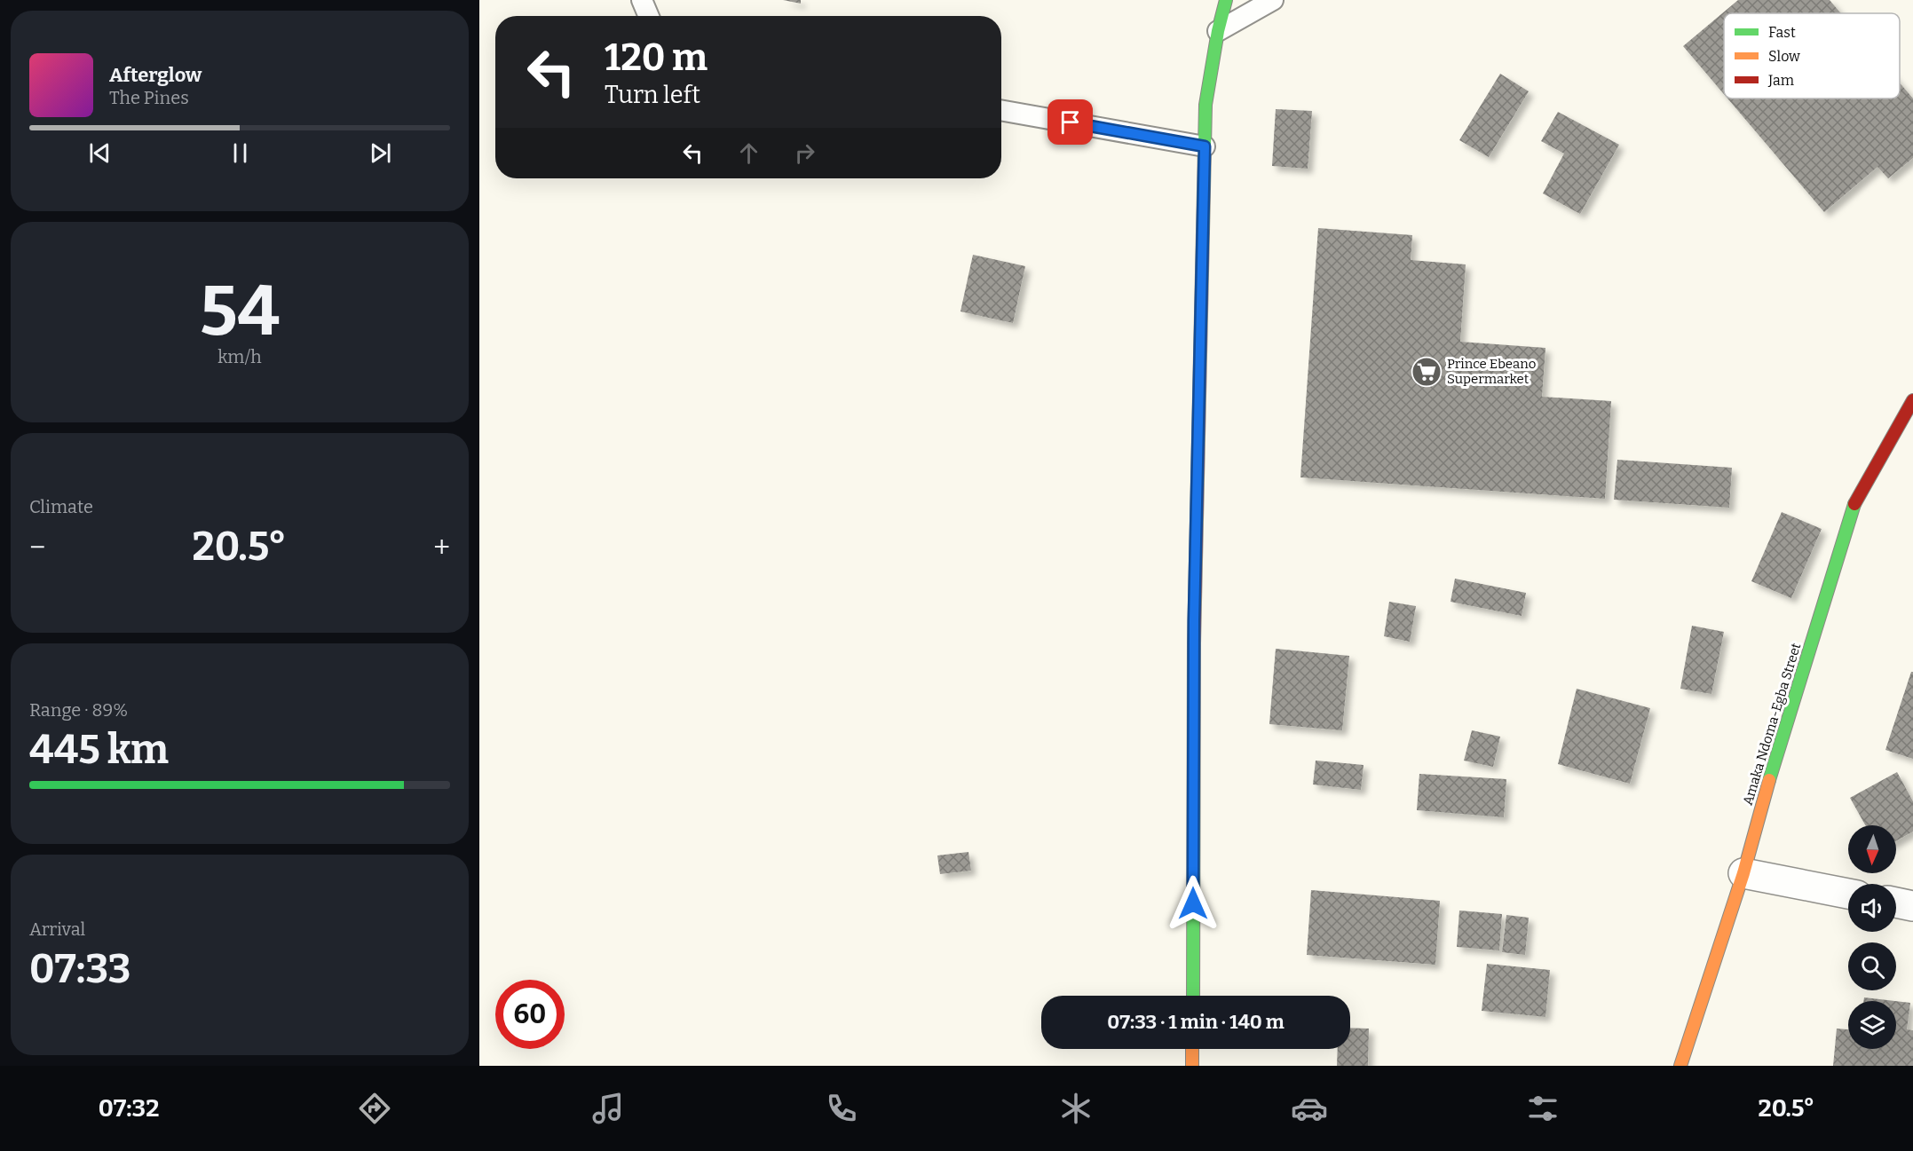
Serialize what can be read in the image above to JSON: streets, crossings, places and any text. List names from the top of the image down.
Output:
{
  "streets": {
    "main road": ["Amaka Ndoma-Egba Street"]
  },
  "places": {
    "supermarket": ["Prince Ebeano Supermarket"]
  },
  "legend": ["Fast", "Slow", "Jam"],
  "north": "bottom",
  "page": {
    "turn": ["120 m", "Turn left"],
    "song": ["Afterglow", "The Pines"],
    "tile": [
      ["54", "km/h"],
      "Climate",
      ["Range · 89%", "445 km"],
      ["Arrival", "07:33"]
    ],
    "heat": ["−", "20.5°", "+"],
    "limit": "60",
    "trip": "07:33 · 1 min · 140 m",
    "tabs": ["07:32", "20.5°"]
  }
}
